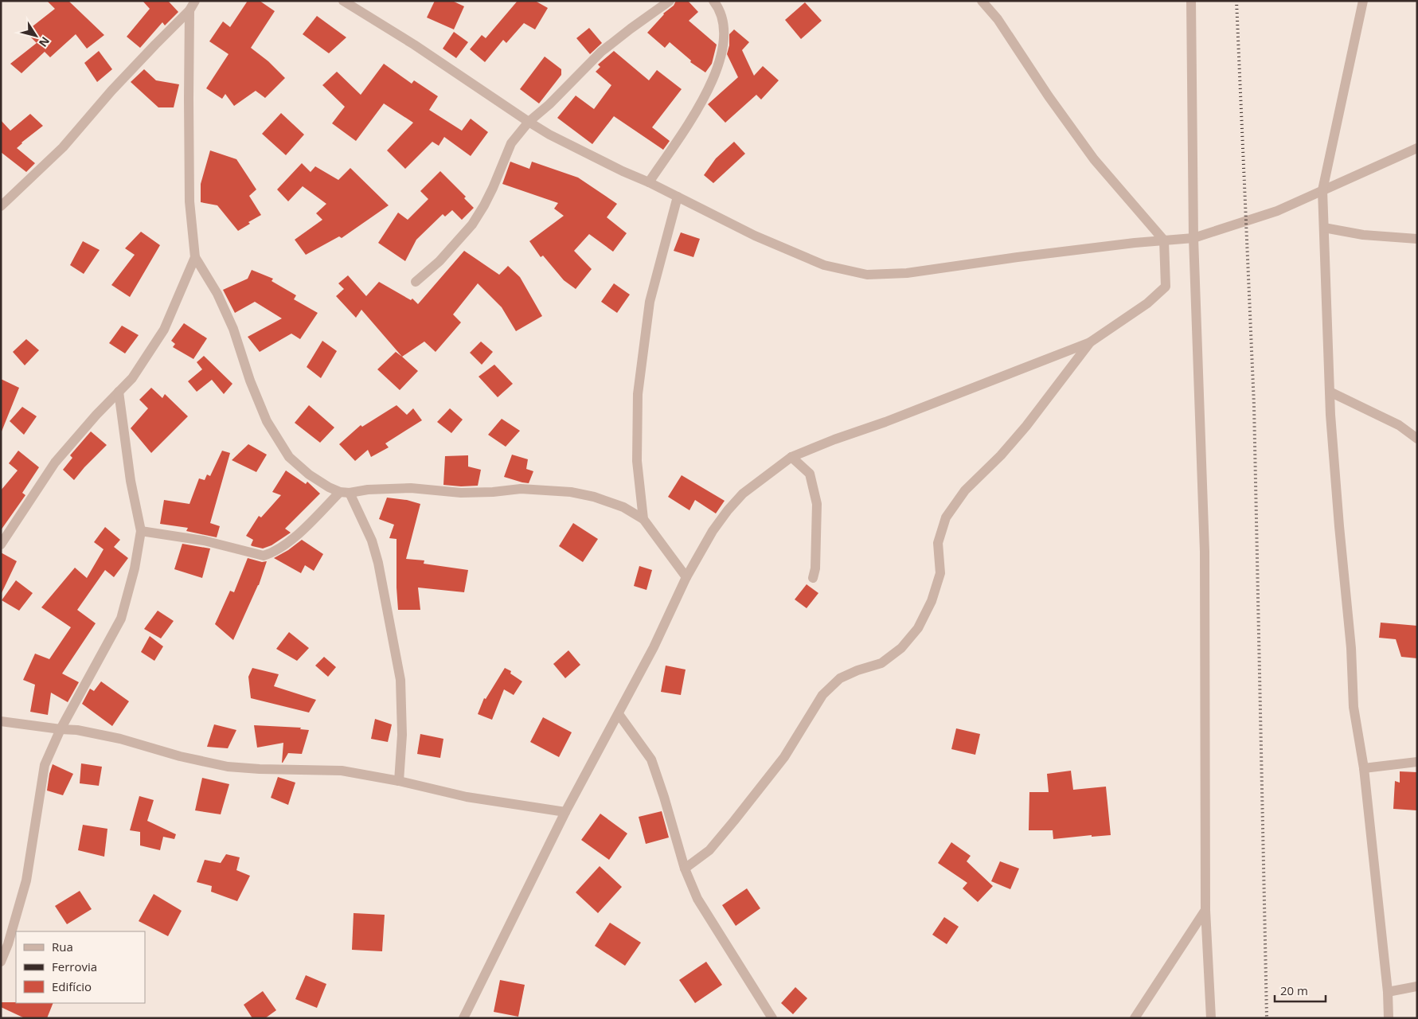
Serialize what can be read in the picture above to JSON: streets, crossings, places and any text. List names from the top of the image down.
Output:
{
  "legend": ["Rua", "Ferrovia", "Edifício"],
  "scale_bar": "20 m",
  "north": "bottom right"
}
